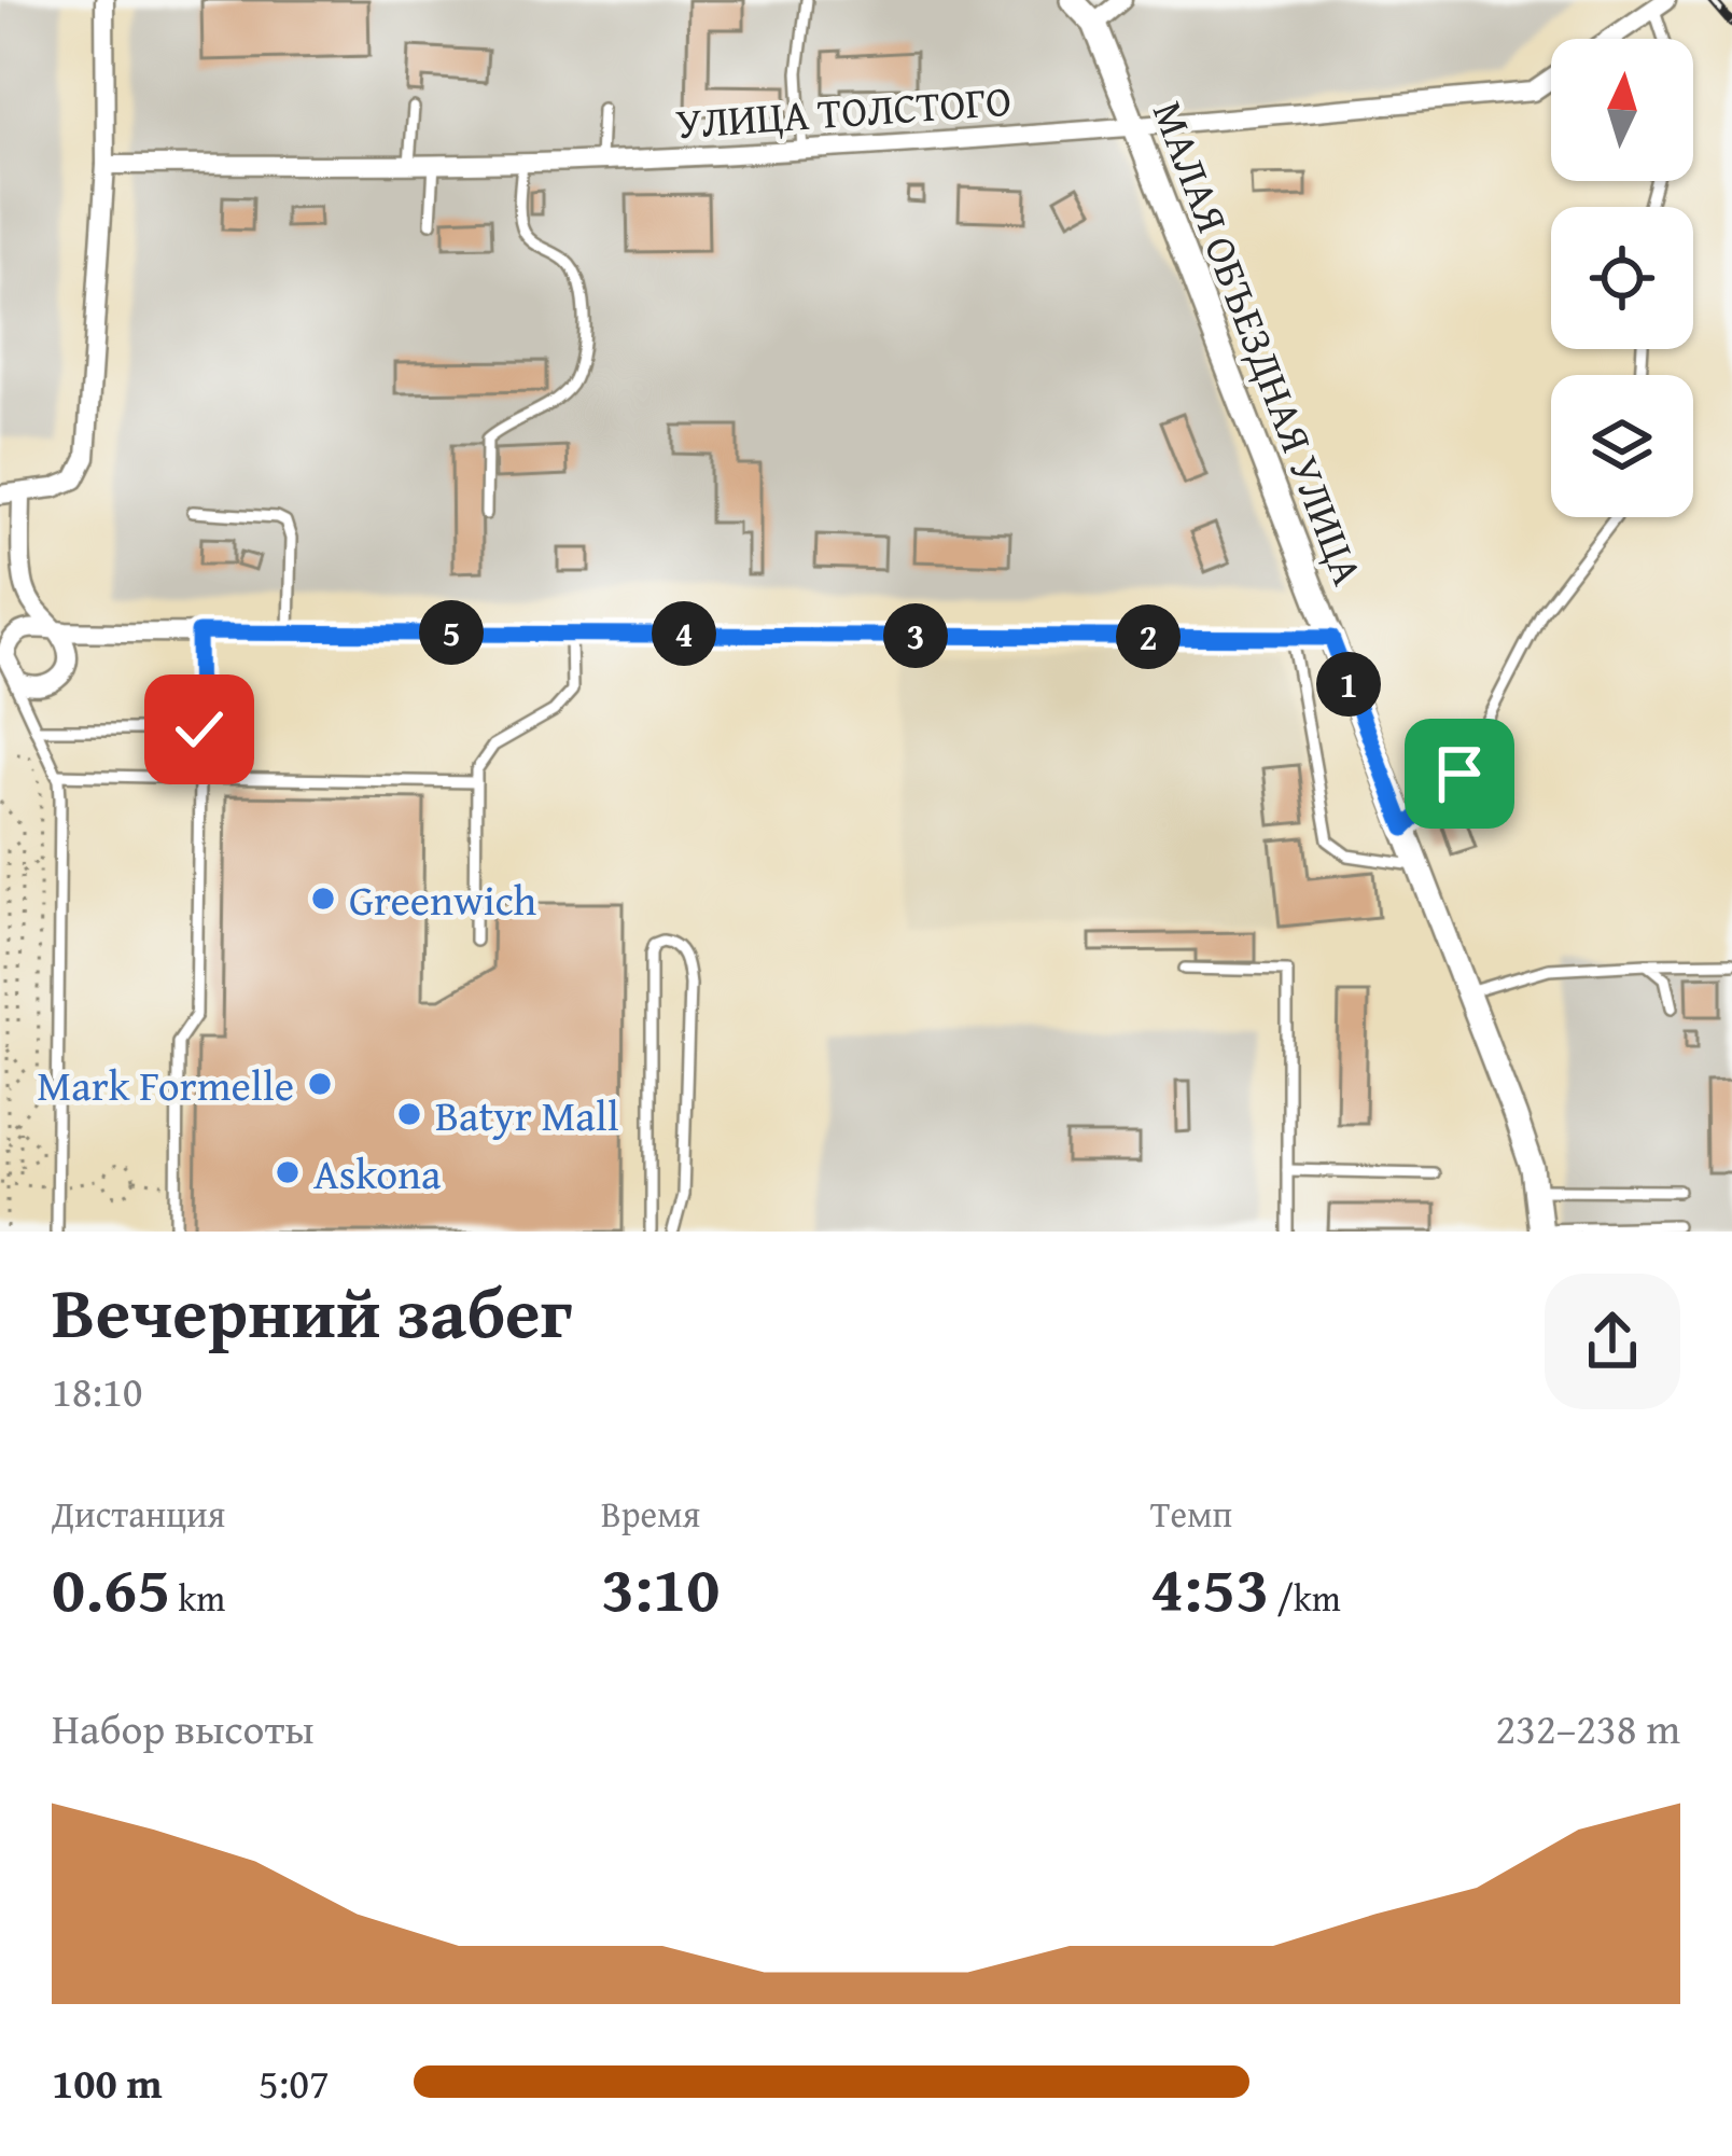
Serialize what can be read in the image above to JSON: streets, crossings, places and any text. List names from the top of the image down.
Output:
{
  "streets": {
    "street": ["УЛИЦА ТОЛСТОГО", "МАЛАЯ ОБЪЕЗДНАЯ УЛИЦА"]
  },
  "crossings": [
    ["УЛИЦА ТОЛСТОГО", "МАЛАЯ ОБЪЕЗДНАЯ УЛИЦА"]
  ],
  "places": [
    "Greenwich",
    "Mark Formelle",
    "Batyr Mall",
    "Askona"
  ],
  "north": "top",
  "page": {
    "pins": [
      "5",
      "4",
      "3",
      "2",
      "1"
    ],
    "heading": ["Вечерний забег", "18:10"],
    "stats": [
      ["Дистанция", "0.65 km"],
      ["Время", "3:10"],
      ["Темп", "4:53 /km"]
    ],
    "chart": ["Набор высоты", "232–238 m"],
    "list": [
      {
        "name": "100 m",
        "note": "5:07"
      }
    ]
  }
}
